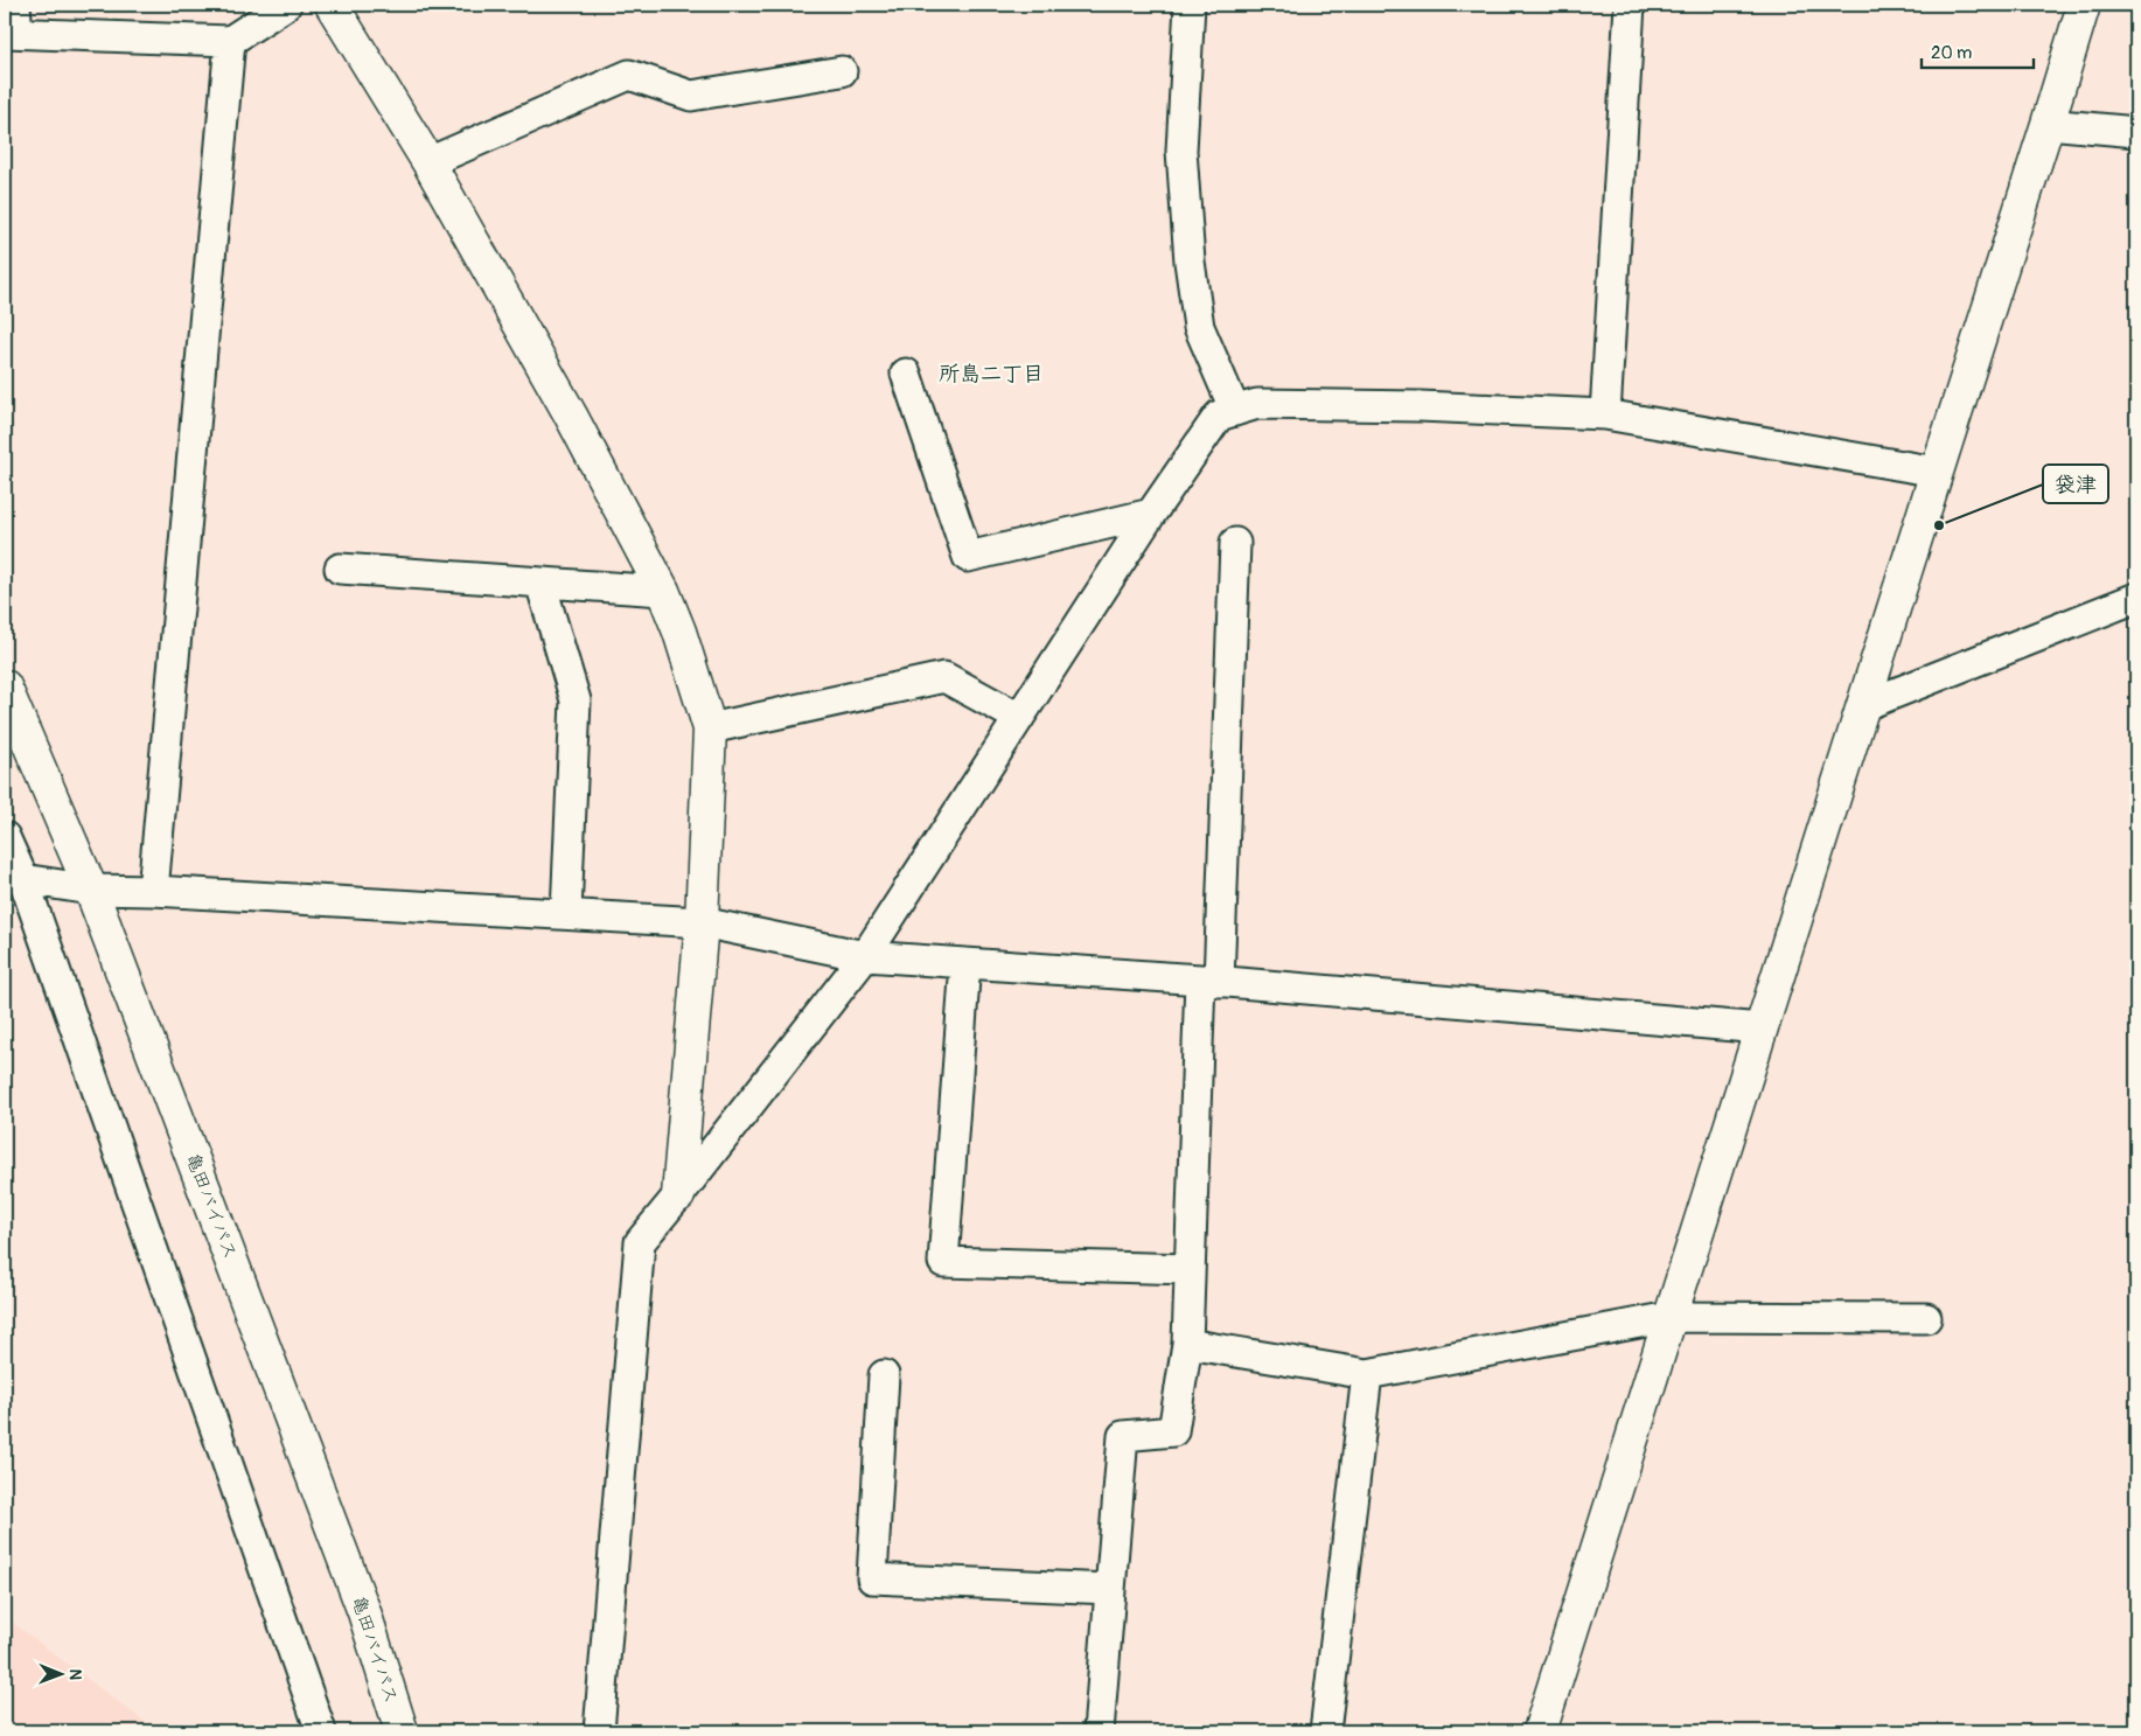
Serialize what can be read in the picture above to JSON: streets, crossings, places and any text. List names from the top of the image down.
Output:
{
  "streets": {
    "street": ["亀田バイパス"]
  },
  "districts": ["所島二丁目"],
  "places": ["袋津"],
  "scale_bar": "20 m",
  "north": "right"
}
